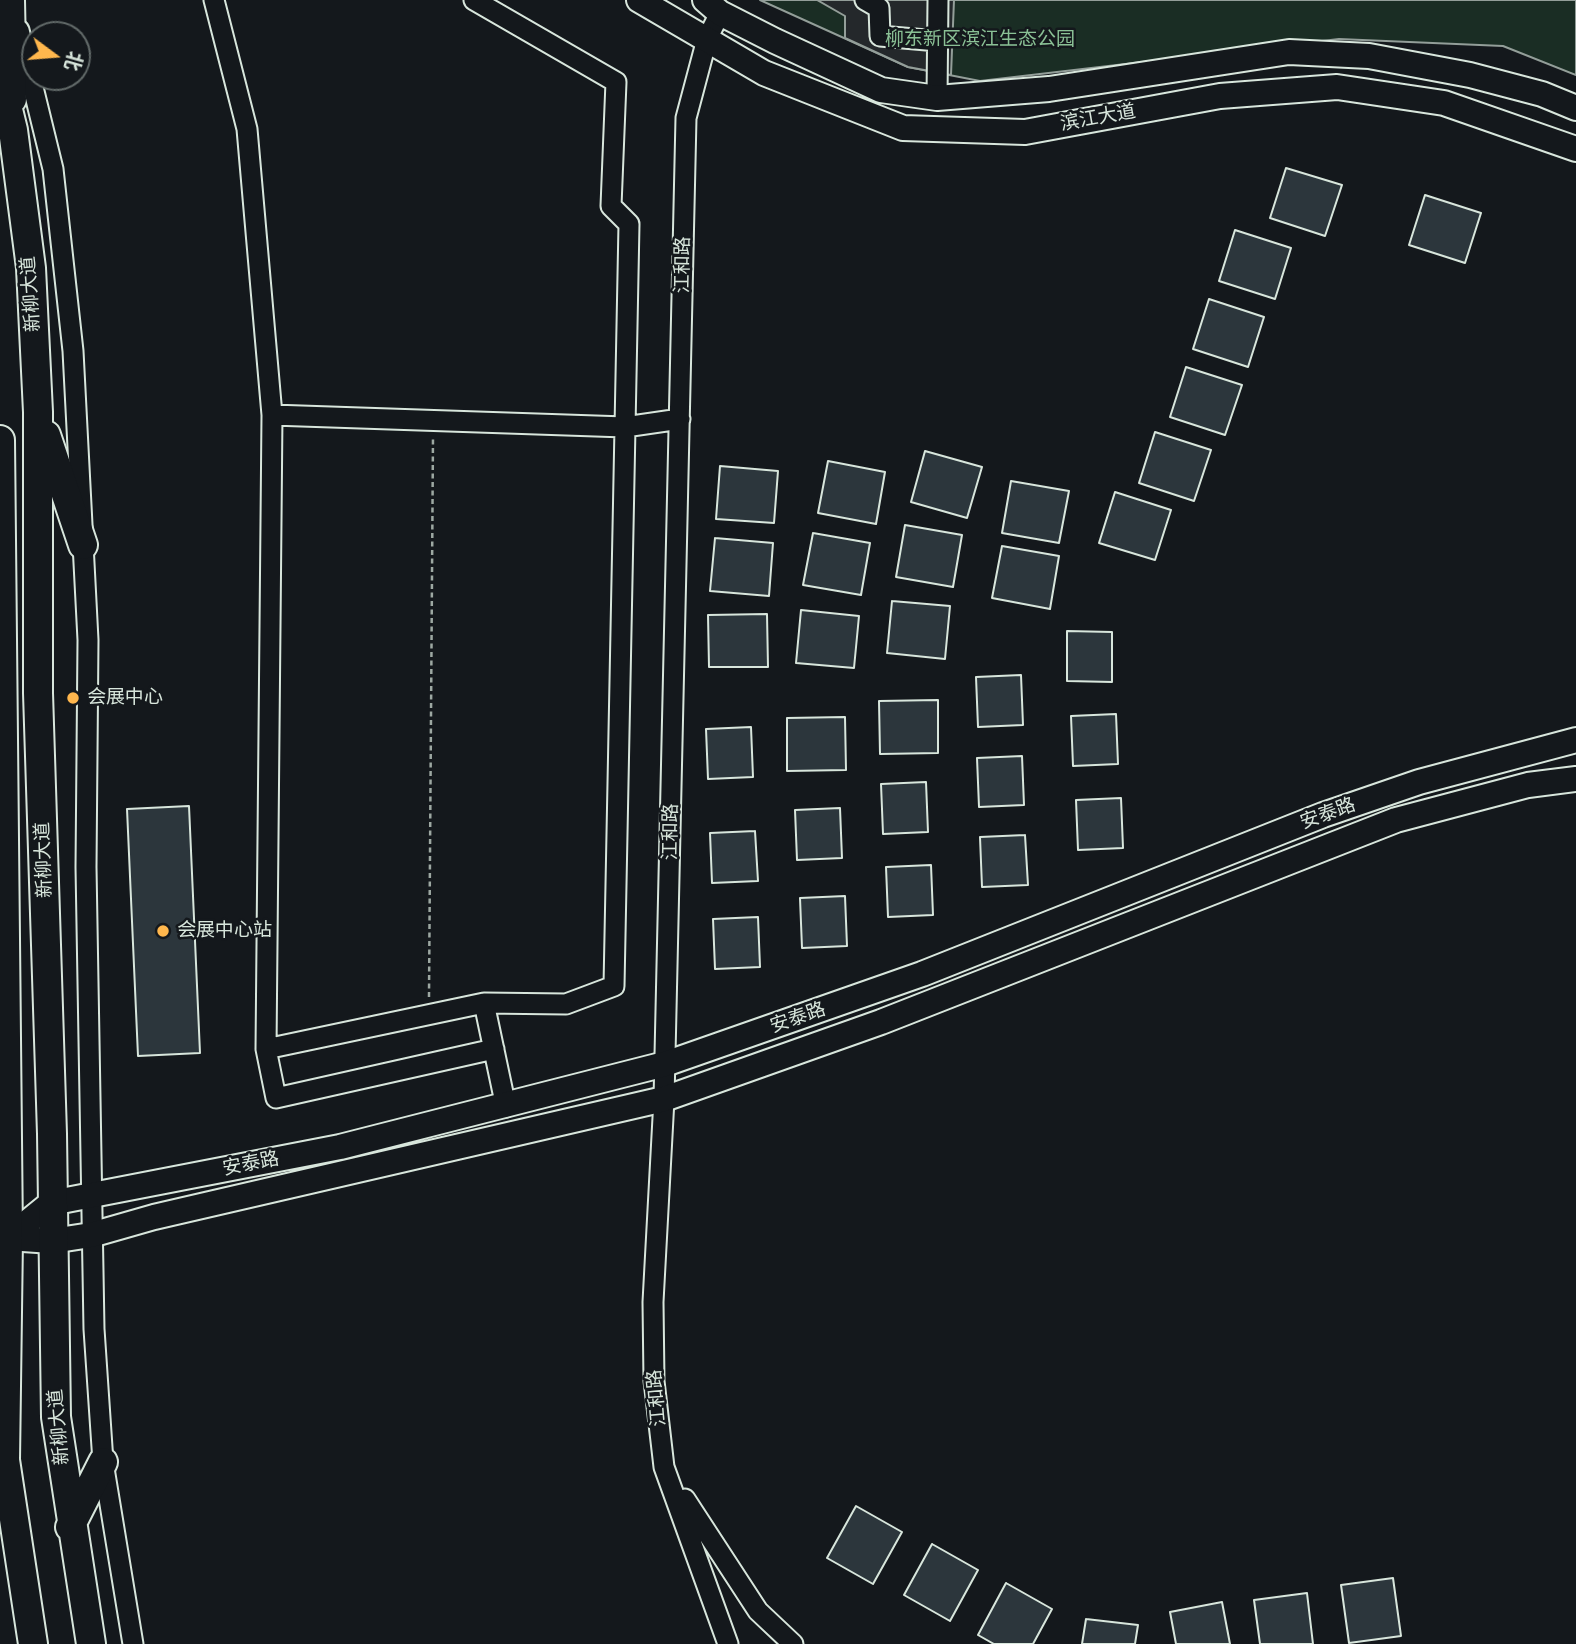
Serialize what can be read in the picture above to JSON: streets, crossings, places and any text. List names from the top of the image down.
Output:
{
  "streets": {
    "highway": ["新柳大道"],
    "main road": ["滨江大道", "安泰路"],
    "street": ["江和路"]
  },
  "crossings": [
    ["滨江大道", "江和路"],
    ["江和路", "安泰路"],
    ["新柳大道", "安泰路"]
  ],
  "parks": ["柳东新区滨江生态公园"],
  "places": ["会展中心", "会展中心站"],
  "north": "right"
}
